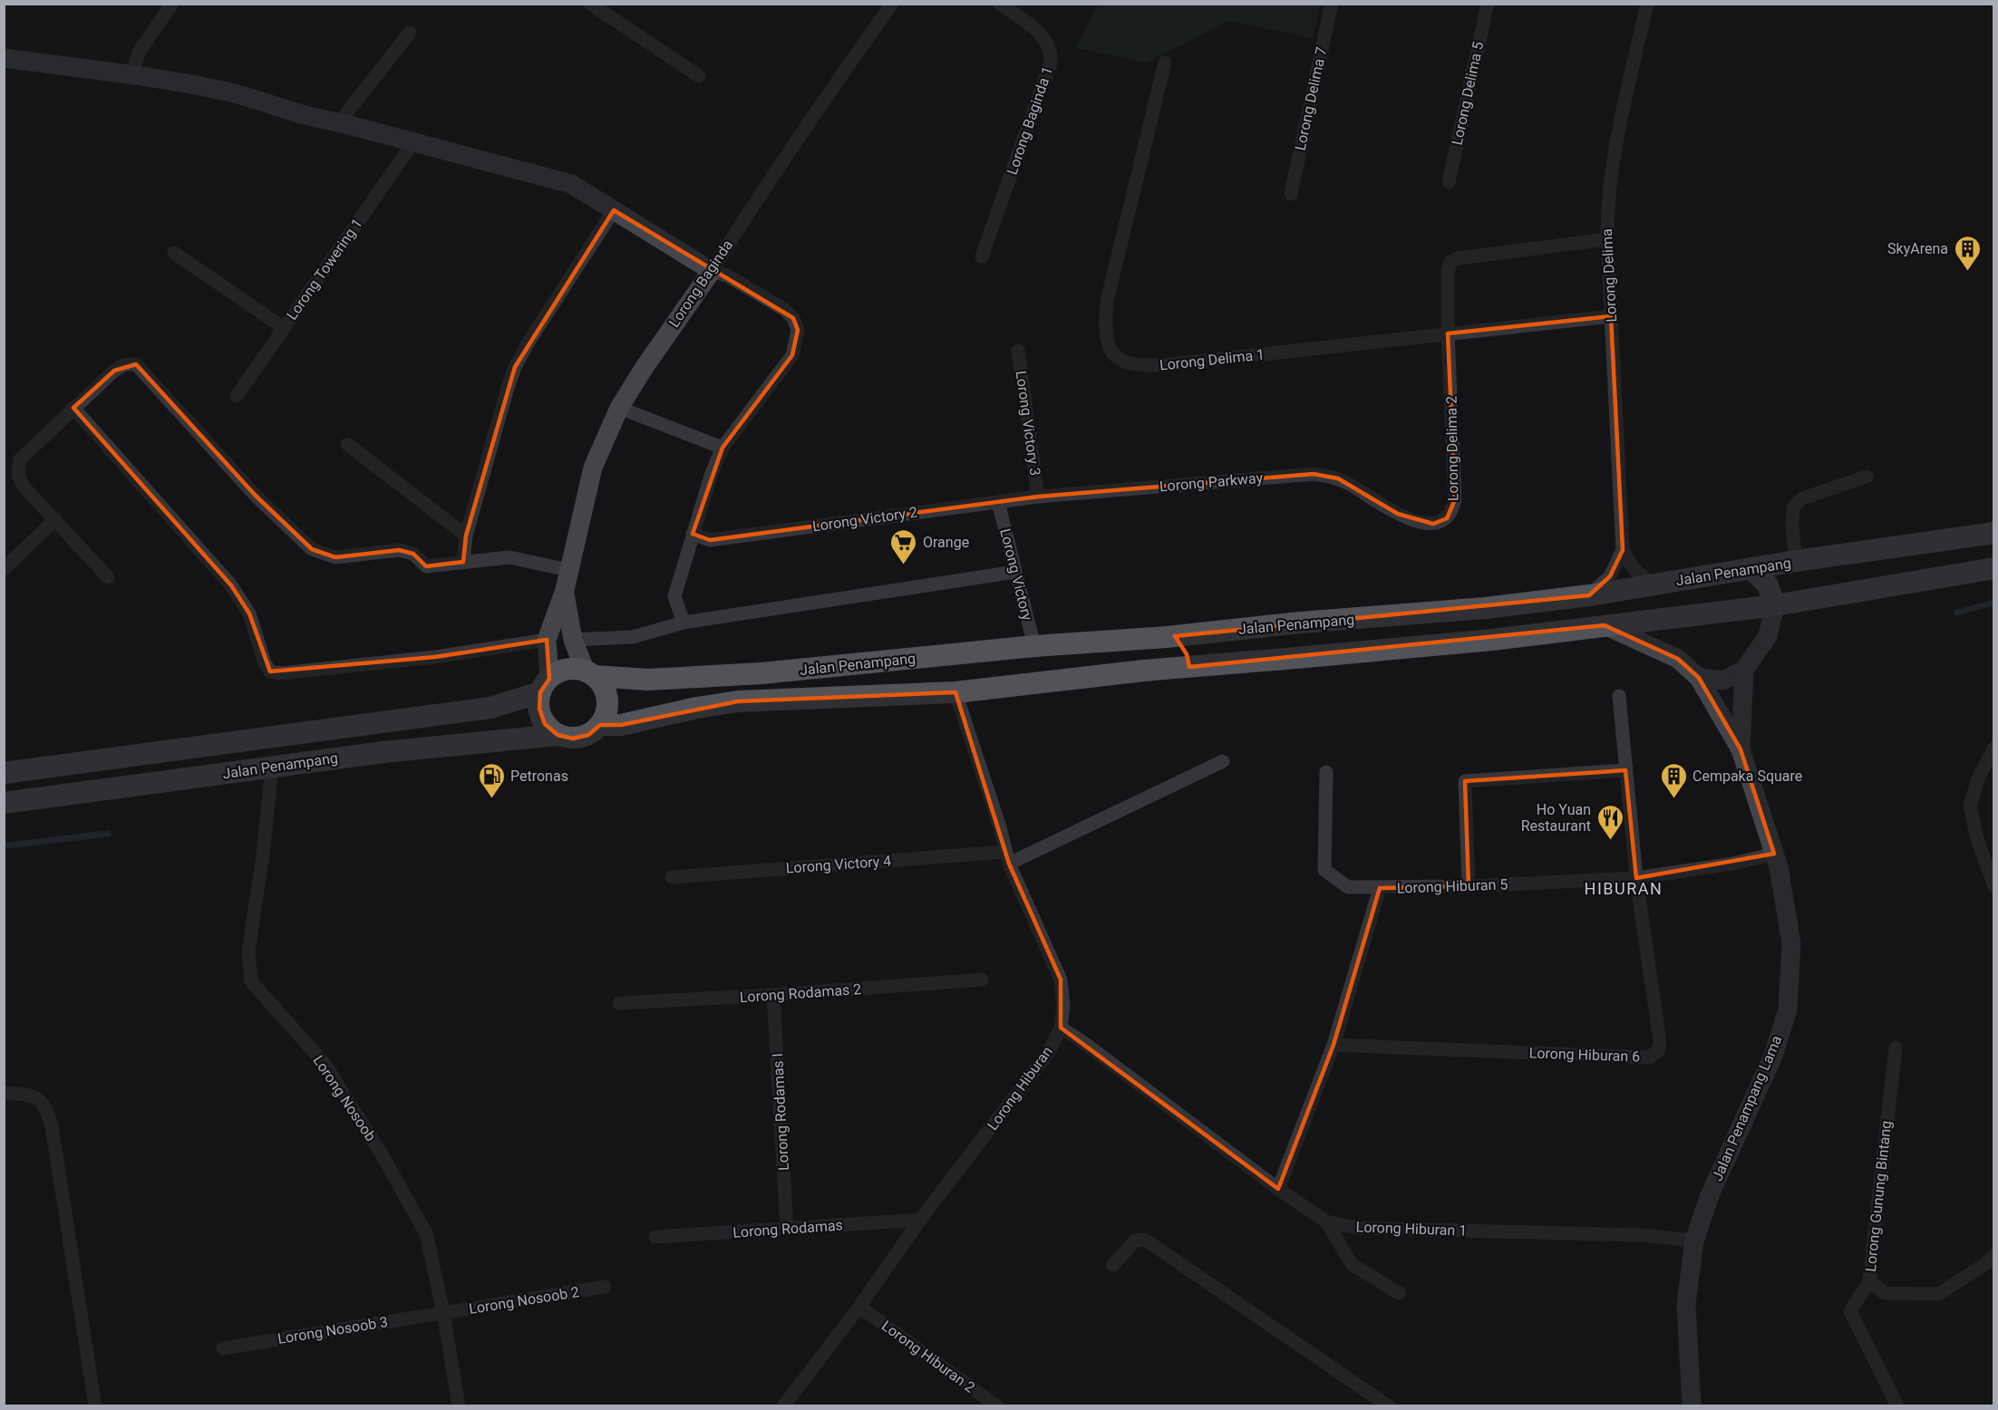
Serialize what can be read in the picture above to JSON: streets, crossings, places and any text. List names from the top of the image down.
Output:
{
  "streets": {
    "main road": ["Jalan Penampang"],
    "street": [
      "Lorong Delima 5",
      "Lorong Delima 7",
      "Lorong Baginda 1",
      "Lorong Towering 1",
      "Lorong Delima",
      "Lorong Baginda",
      "Lorong Delima 1",
      "Lorong Victory 3",
      "Lorong Delima 2",
      "Lorong Parkway",
      "Lorong Victory 2",
      "Lorong Victory",
      "Lorong Victory 4",
      "Lorong Hiburan 5",
      "Lorong Rodamas 2",
      "Lorong Hiburan 6",
      "Lorong Hiburan",
      "Lorong Nosoob",
      "Jalan Penampang Lama",
      "Lorong Rodamas I",
      "Lorong Gunung Bintang",
      "Lorong Rodamas",
      "Lorong Hiburan 1",
      "Lorong Nosoob 2",
      "Lorong Nosoob 3",
      "Lorong Hiburan 2"
    ]
  },
  "crossings": [
    ["Lorong Delima", "Lorong Delima 1"],
    ["Lorong Delima", "Jalan Penampang"],
    ["Lorong Baginda", "Jalan Penampang"],
    ["Lorong Delima 1", "Lorong Delima 2"],
    ["Lorong Victory 3", "Lorong Parkway"],
    ["Lorong Victory 3", "Lorong Victory 2"],
    ["Lorong Delima 2", "Lorong Parkway"],
    ["Lorong Parkway", "Lorong Victory 2"],
    ["Lorong Victory 2", "Lorong Victory"],
    ["Jalan Penampang", "Lorong Victory"],
    ["Jalan Penampang", "Lorong Hiburan"],
    ["Jalan Penampang", "Lorong Nosoob"],
    ["Jalan Penampang", "Jalan Penampang Lama"],
    ["Lorong Victory 4", "Lorong Hiburan"],
    ["Lorong Hiburan 5", "Lorong Hiburan 6"],
    ["Lorong Hiburan 5", "Jalan Penampang Lama"],
    ["Lorong Hiburan 5", "Lorong Hiburan 1"],
    ["Lorong Rodamas 2", "Lorong Rodamas I"],
    ["Lorong Hiburan", "Lorong Rodamas"],
    ["Lorong Hiburan", "Lorong Hiburan 1"],
    ["Lorong Hiburan", "Lorong Hiburan 2"],
    ["Lorong Nosoob", "Lorong Nosoob 2"],
    ["Lorong Nosoob", "Lorong Nosoob 3"],
    ["Jalan Penampang Lama", "Lorong Hiburan 1"],
    ["Lorong Rodamas I", "Lorong Rodamas"],
    ["Lorong Nosoob 2", "Lorong Nosoob 3"]
  ],
  "districts": ["HIBURAN"],
  "places": {
    "building": ["SkyArena", "Cempaka Square"],
    "supermarket": ["Orange"],
    "fuel station": ["Petronas"],
    "restaurant": ["Ho Yuan Restaurant"]
  }
}
